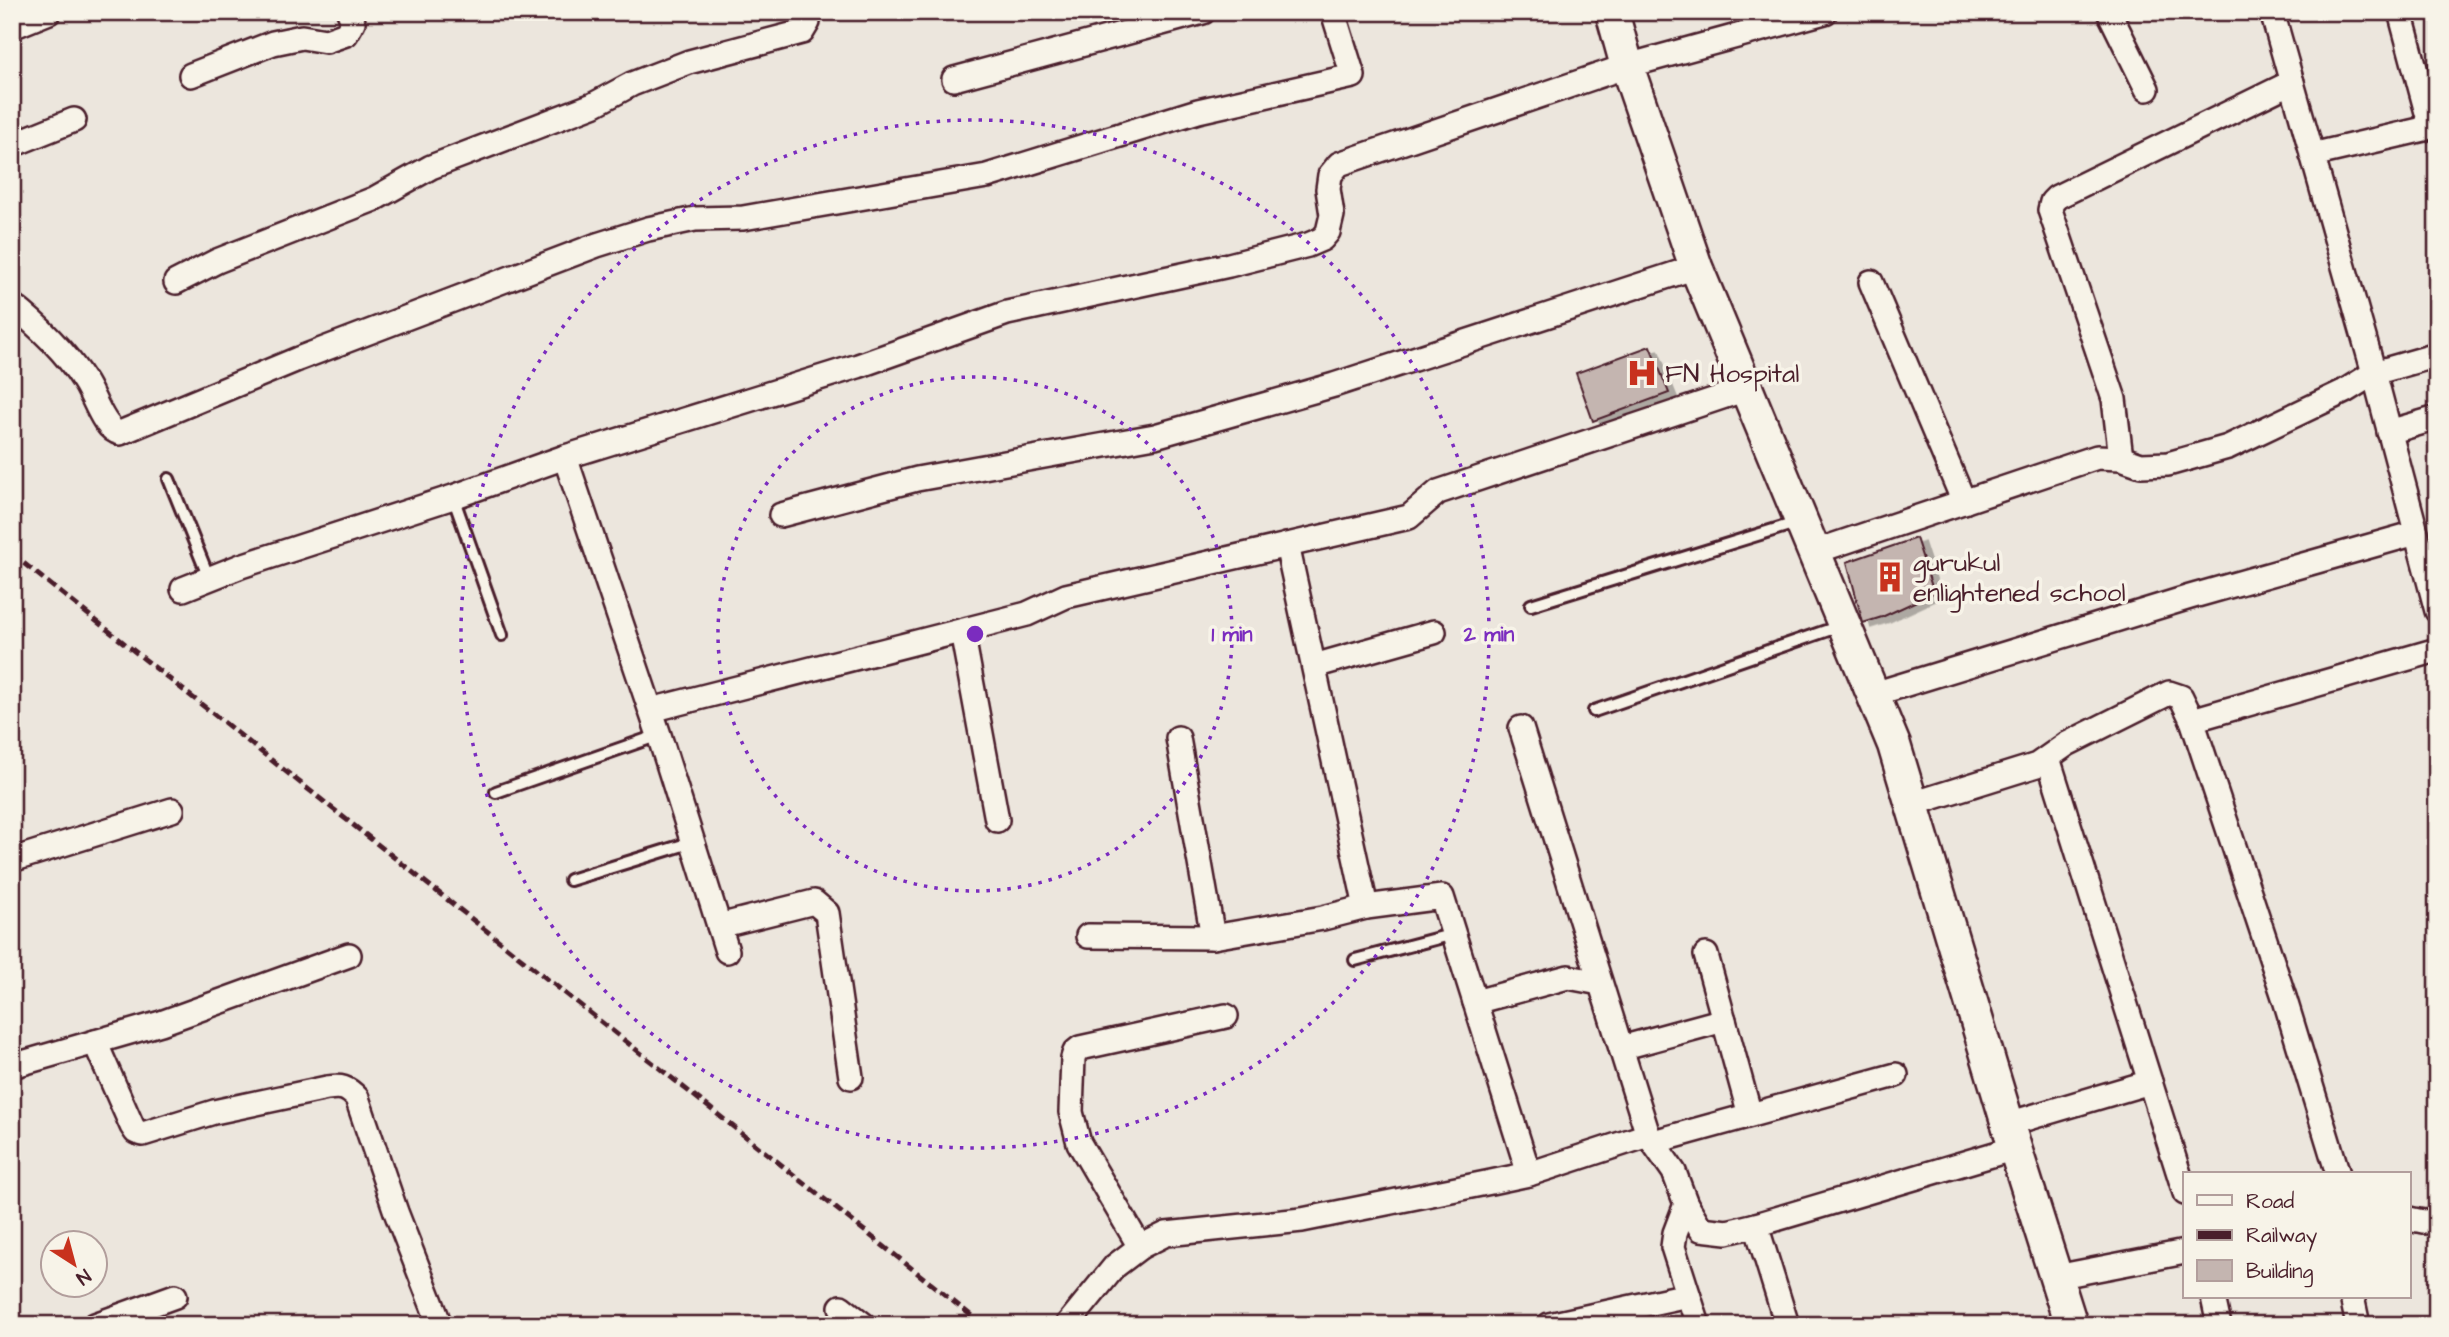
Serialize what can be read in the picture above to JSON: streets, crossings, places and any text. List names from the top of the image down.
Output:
{
  "places": {
    "hospital": ["FN Hospital"],
    "building": ["gurukul enlightened school"]
  },
  "legend": ["Road", "Railway", "Building"],
  "north": "bottom right",
  "rings": ["1 min", "2 min"]
}
